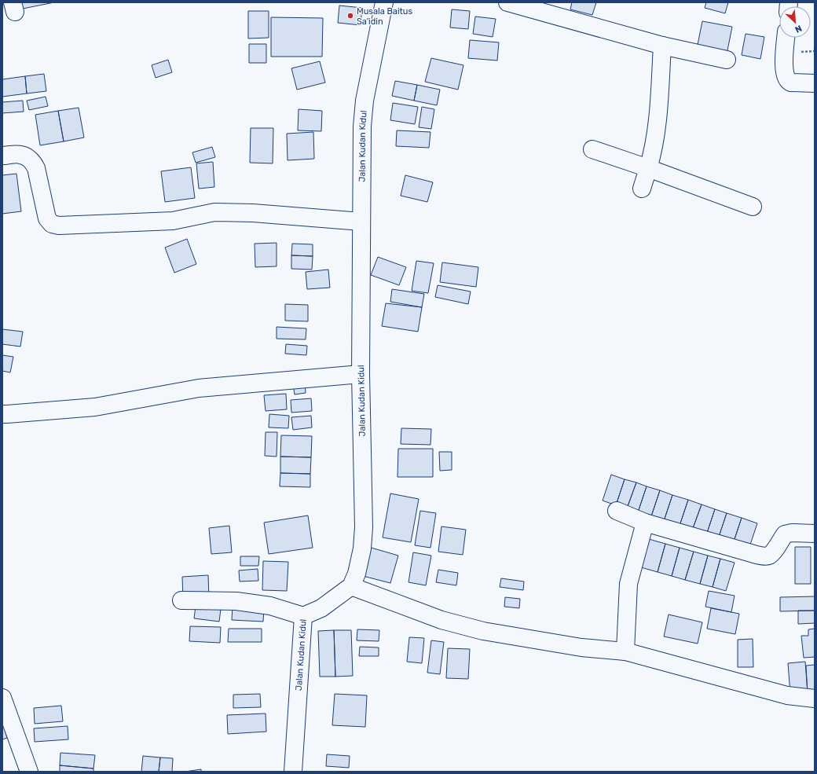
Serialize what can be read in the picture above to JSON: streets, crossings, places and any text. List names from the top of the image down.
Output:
{
  "streets": {
    "street": ["Jalan Kudan Kidul"]
  },
  "places": ["Musala Baitus Sa'idin"],
  "north": "bottom right"
}
